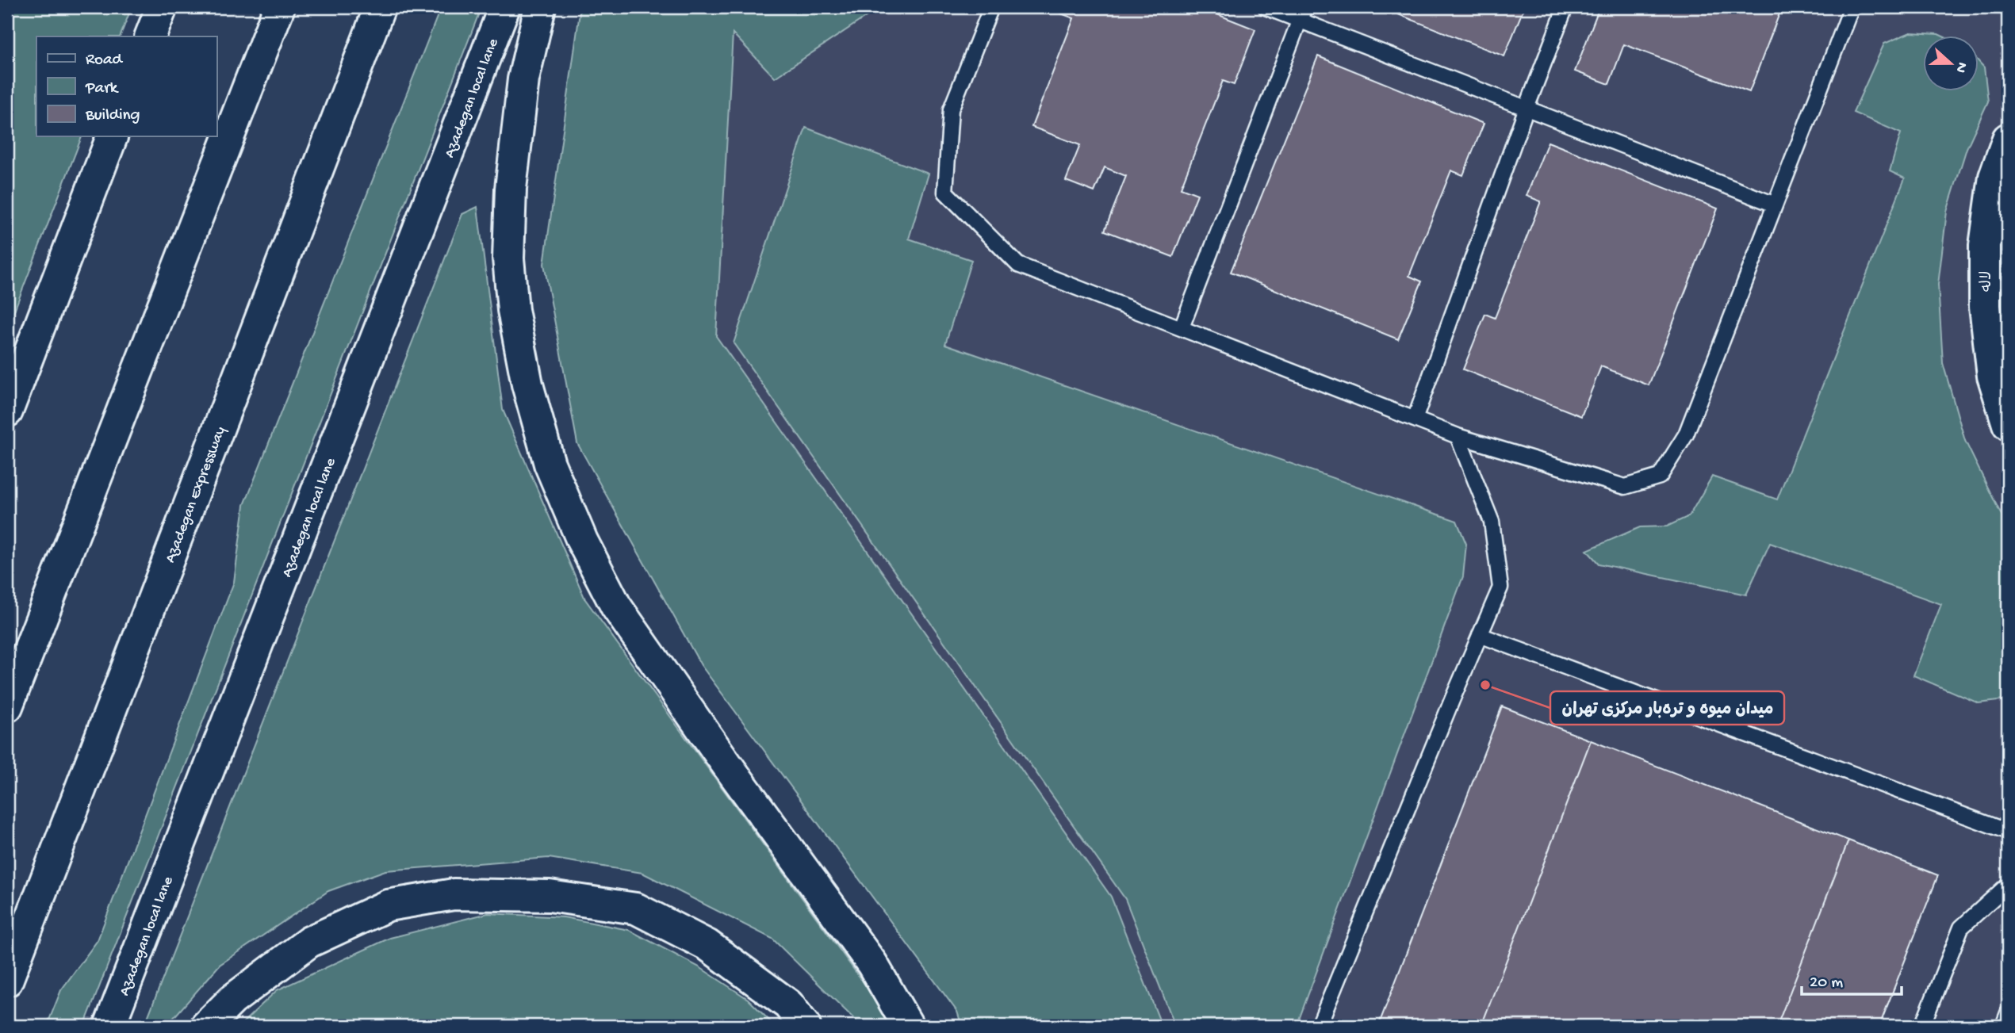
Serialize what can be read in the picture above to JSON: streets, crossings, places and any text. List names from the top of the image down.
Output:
{
  "streets": {
    "main road": ["Azadegan local lane", "لاله", "Azadegan Expressway"]
  },
  "places": ["میدان میوه و تره‌بار مرکزی تهران"],
  "legend": ["Road", "Park", "Building"],
  "scale_bar": "20 m",
  "north": "right"
}
